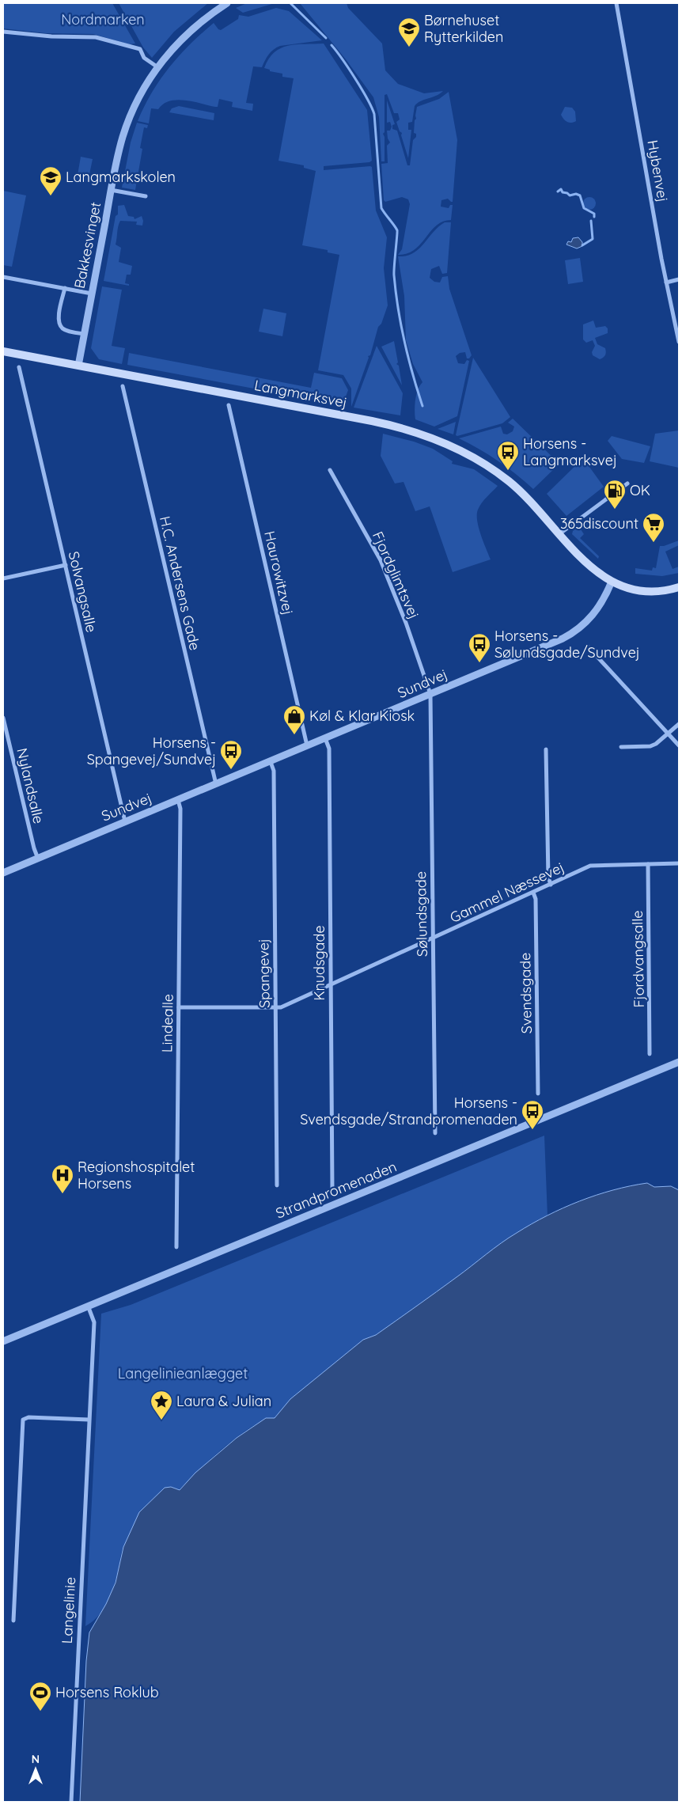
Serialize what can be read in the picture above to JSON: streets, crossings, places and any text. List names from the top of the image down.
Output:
{
  "streets": {
    "main road": ["Langmarksvej"],
    "street": [
      "Hybenvej",
      "Bakkesvinget",
      "Haurowitzvej",
      "Fjordglimtsvej",
      "H.C. Andersens Gade",
      "Solvangsalle",
      "Sundvej",
      "Nylandsalle",
      "Gammel Næssevej",
      "Sølundsgade",
      "Fjordvangsalle",
      "Knudsgade",
      "Spangevej",
      "Svendsgade",
      "Lindealle",
      "Strandpromenaden",
      "Langelinie"
    ]
  },
  "crossings": [
    ["Bakkesvinget", "Langmarksvej"],
    ["Langmarksvej", "Sundvej"],
    ["Haurowitzvej", "Sundvej"],
    ["Fjordglimtsvej", "Sundvej"],
    ["Fjordglimtsvej", "Sølundsgade"],
    ["H.C. Andersens Gade", "Sundvej"],
    ["Solvangsalle", "Sundvej"],
    ["Sundvej", "Nylandsalle"],
    ["Sundvej", "Sølundsgade"],
    ["Sundvej", "Knudsgade"],
    ["Sundvej", "Spangevej"],
    ["Sundvej", "Lindealle"],
    ["Gammel Næssevej", "Sølundsgade"],
    ["Gammel Næssevej", "Fjordvangsalle"],
    ["Gammel Næssevej", "Knudsgade"],
    ["Gammel Næssevej", "Spangevej"],
    ["Gammel Næssevej", "Svendsgade"],
    ["Gammel Næssevej", "Lindealle"],
    ["Strandpromenaden", "Langelinie"]
  ],
  "parks": ["Nordmarken", "Langelinieanlægget"],
  "places": {
    "school or university": ["Børnehuset Rytterkilden", "Langmarkskolen"],
    "bus stop": [
      "Horsens - Langmarksvej",
      "Horsens - Sølundsgade/Sundvej",
      "Horsens - Spangevej/Sundvej",
      "Horsens - Svendsgade/Strandpromenaden"
    ],
    "fuel station": ["OK"],
    "supermarket": ["365discount"],
    "shop": ["Køl & Klar Kiosk"],
    "hospital": ["Regionshospitalet Horsens"],
    "place": ["Laura & Julian"],
    "sports": ["Horsens Roklub"]
  },
  "north": "top"
}
